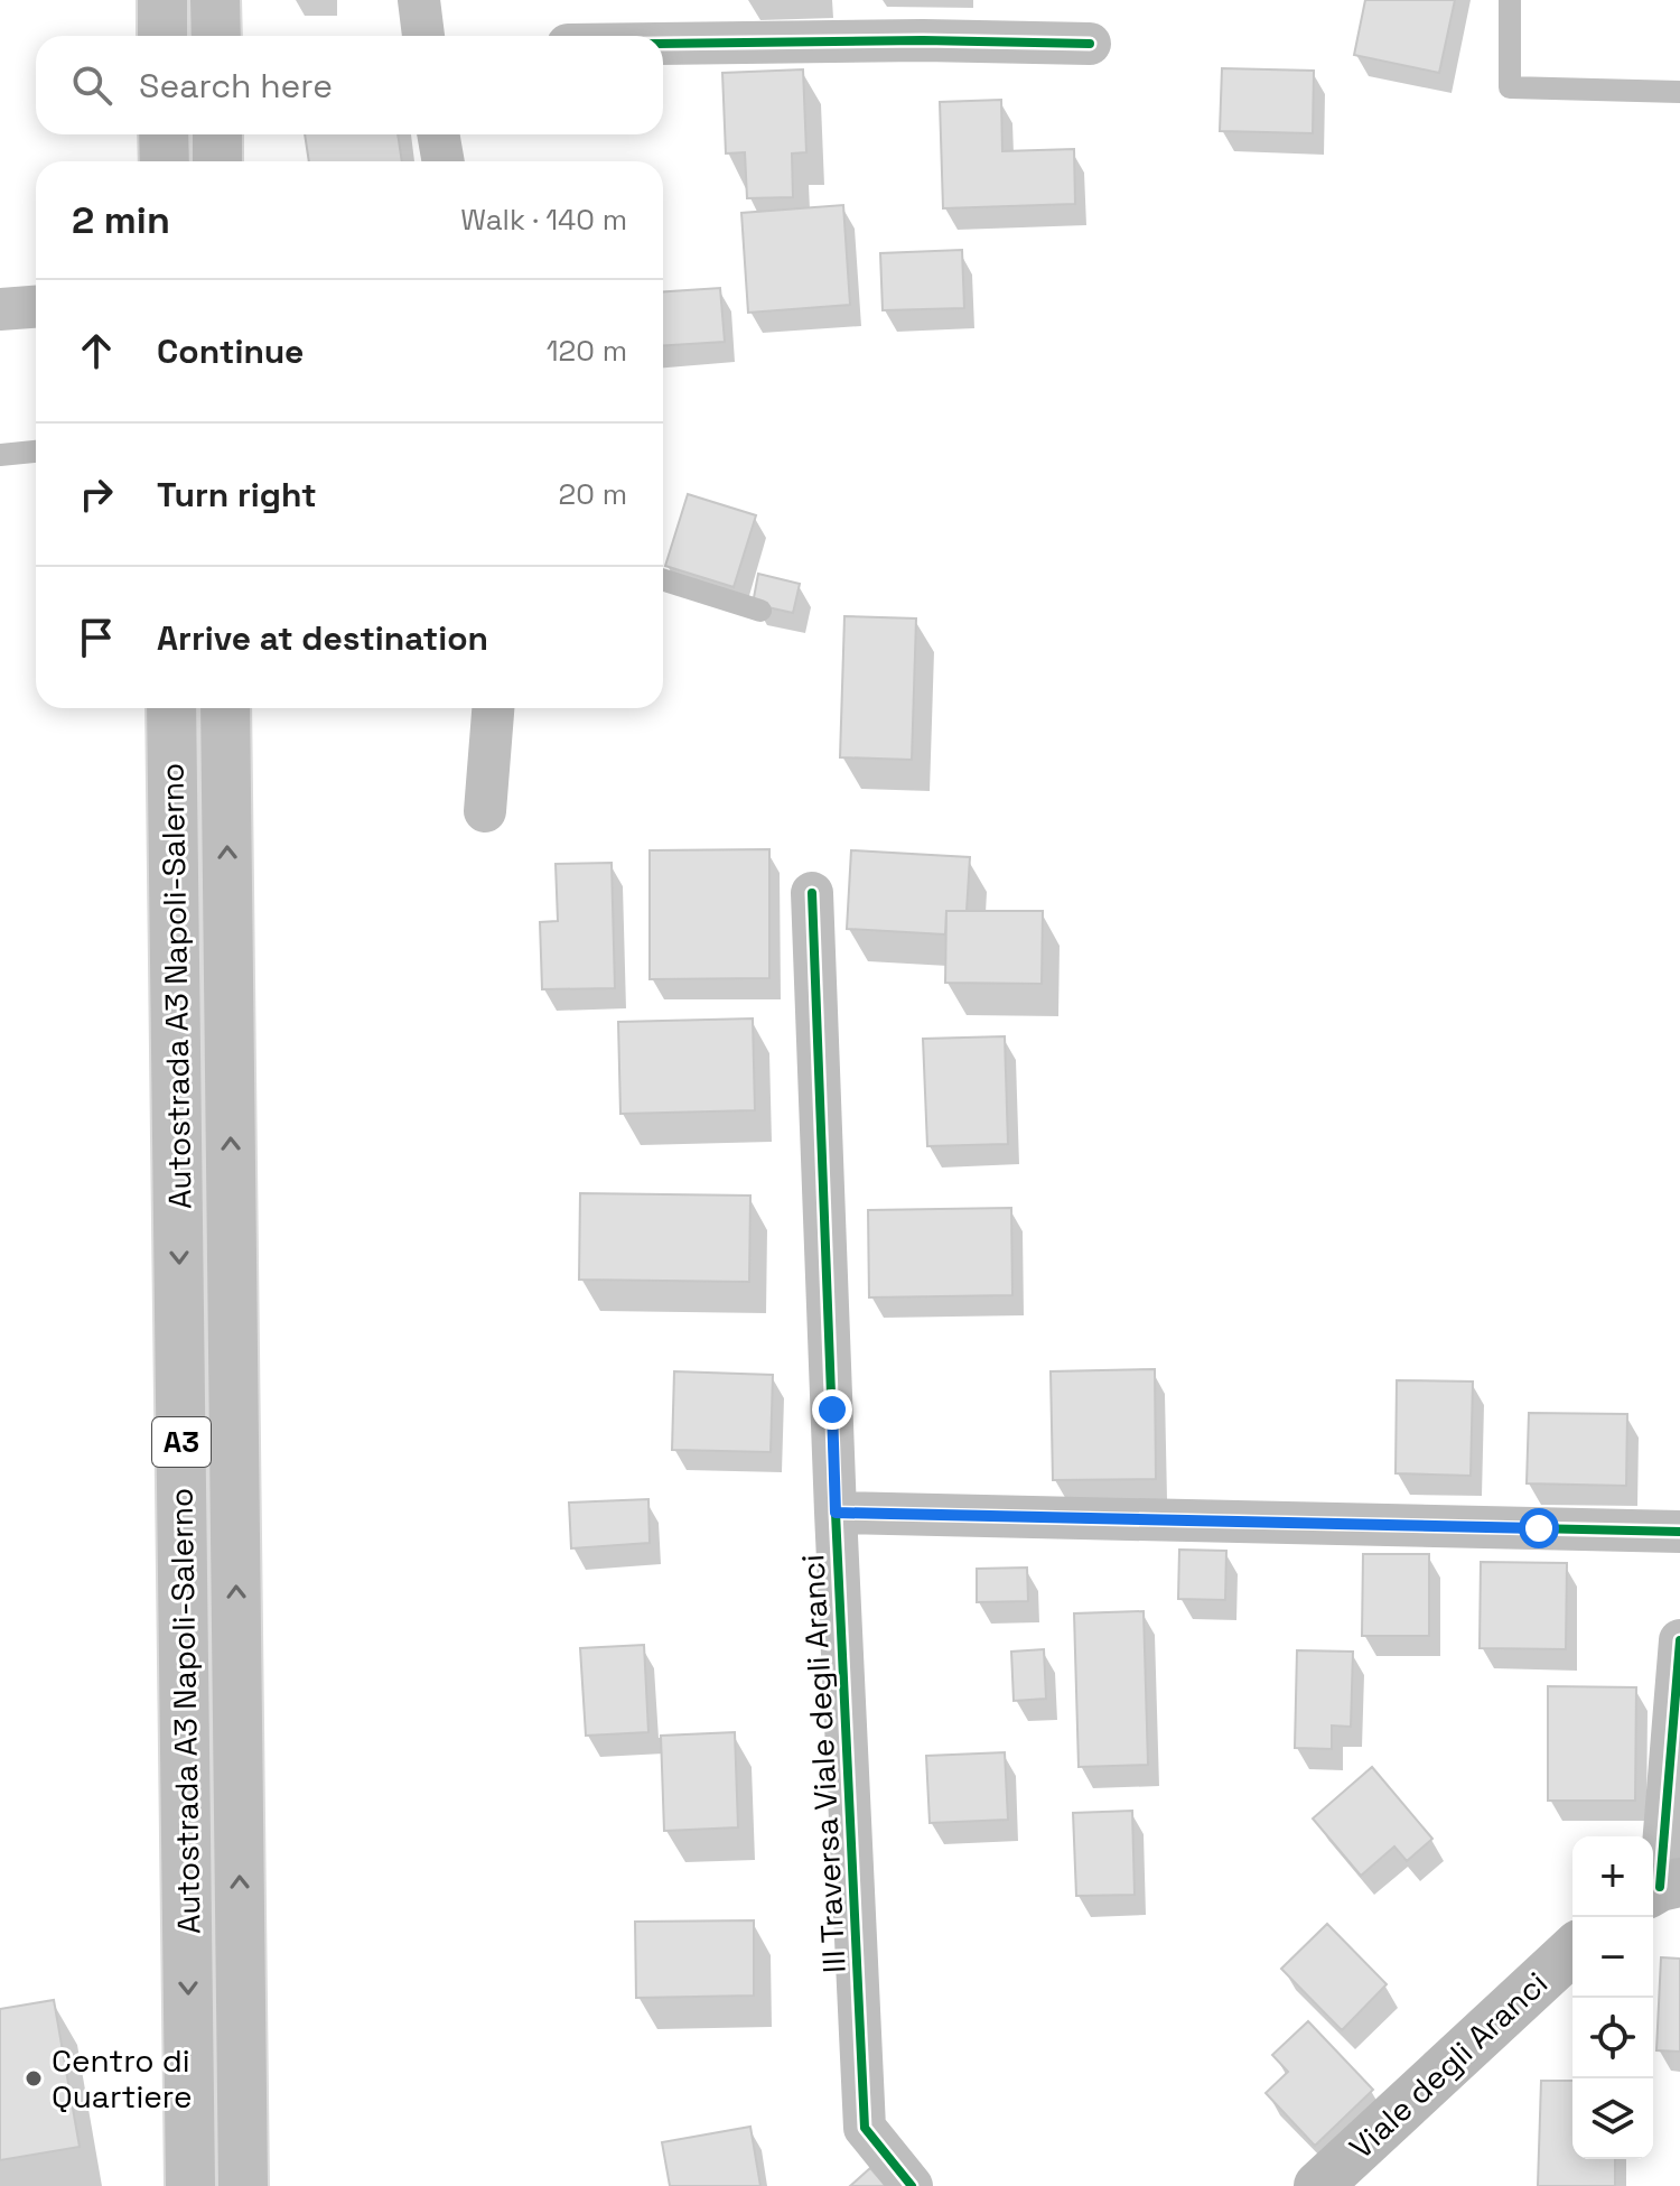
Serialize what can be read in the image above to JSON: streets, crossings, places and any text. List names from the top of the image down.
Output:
{
  "streets": {
    "highway": ["Autostrada A3 Napoli-Salerno", "A3"],
    "main road": ["Viale degli Aranci"],
    "street": ["III Traversa Viale degli Aranci"]
  },
  "places": ["Centro di Quartiere"],
  "page": {
    "search": "Search here",
    "heading": ["2 min", "Walk · 140 m"],
    "list": [
      ["Continue", "120 m"],
      ["Turn right", "20 m"],
      "Arrive at destination"
    ],
    "map_buttons": ["+", "−"]
  }
}
